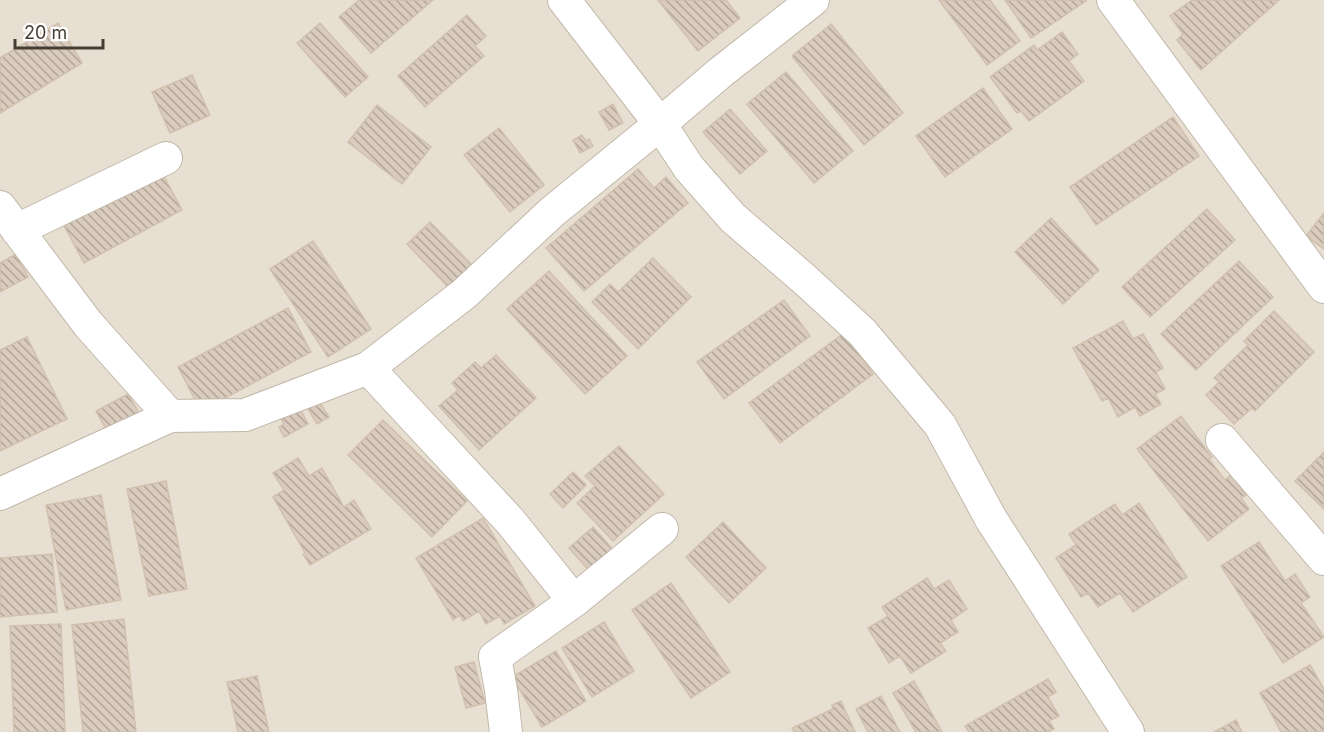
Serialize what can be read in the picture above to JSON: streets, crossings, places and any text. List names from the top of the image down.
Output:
{
  "scale_bar": "20 m"
}
